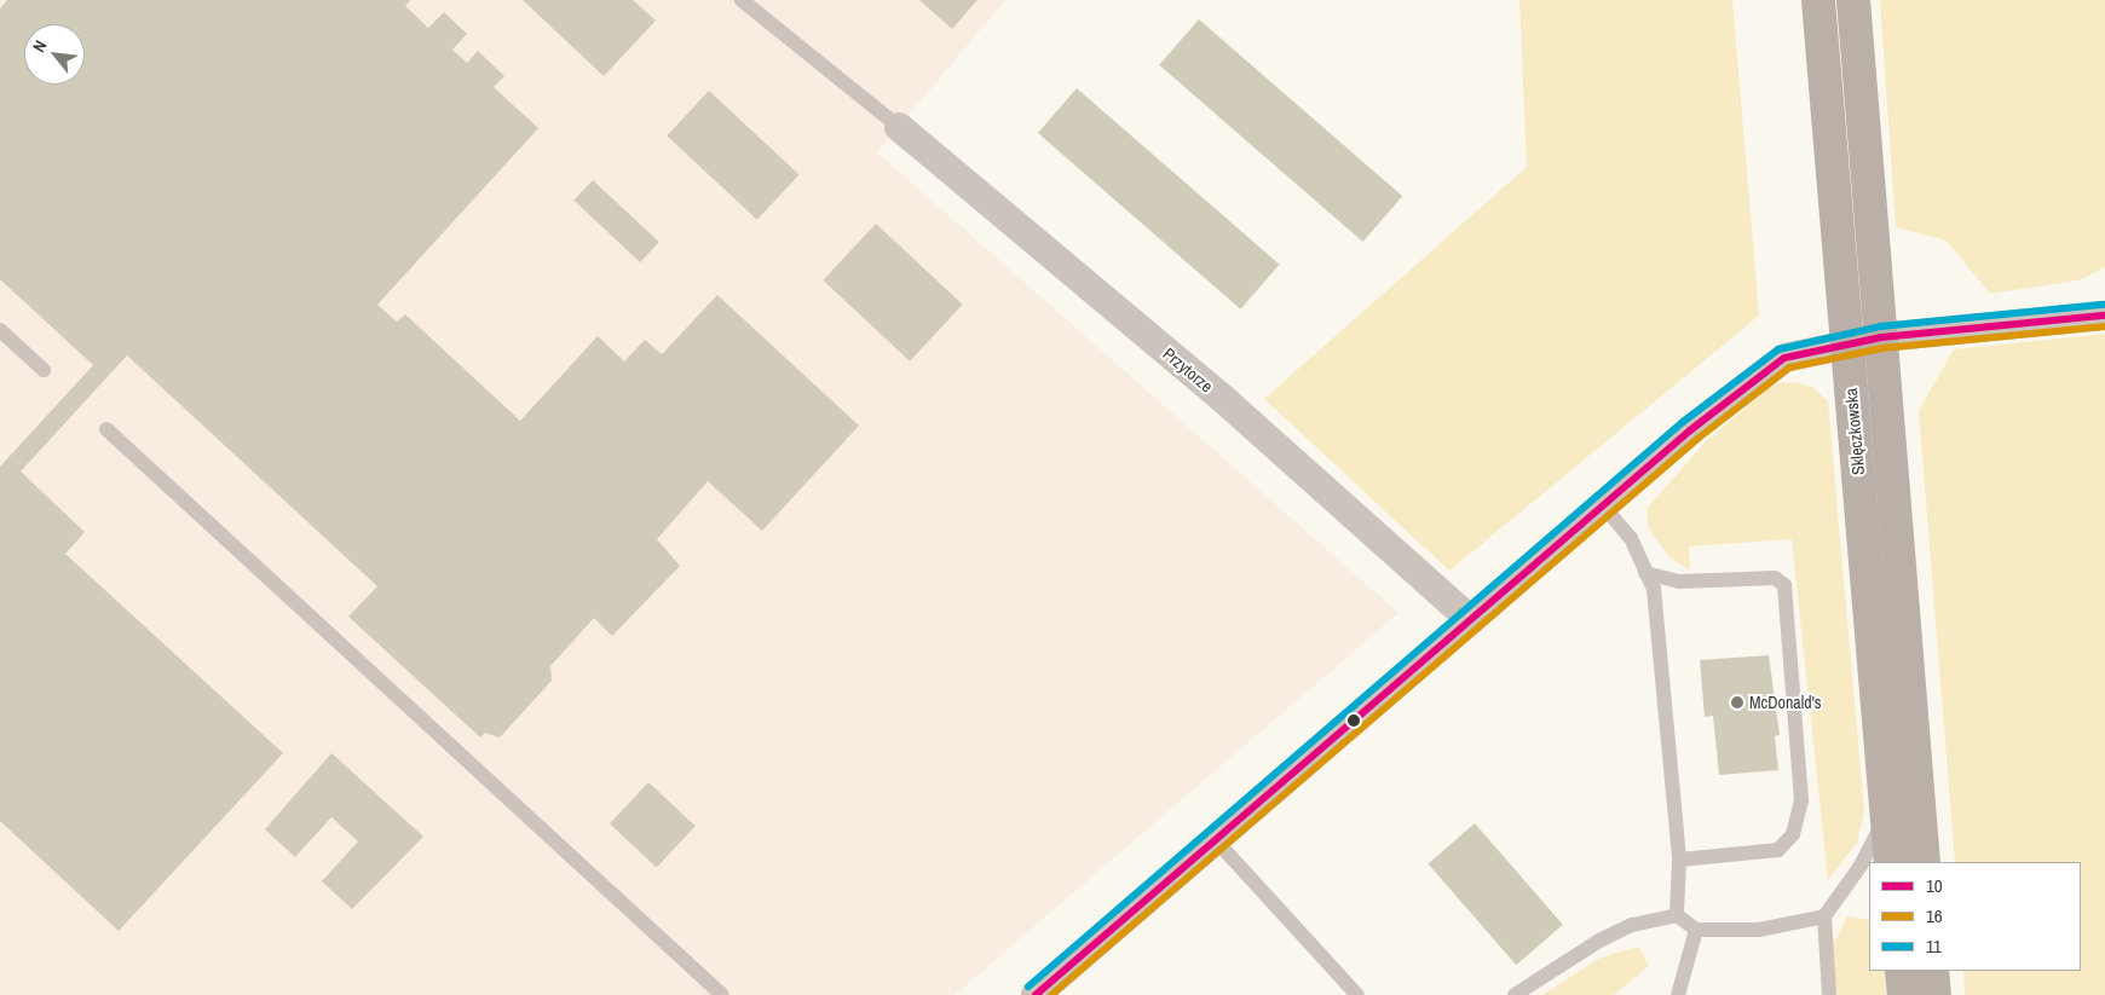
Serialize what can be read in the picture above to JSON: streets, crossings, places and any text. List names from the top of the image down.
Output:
{
  "streets": {
    "main road": ["Sklęczkowska"],
    "street": ["Przytorze"]
  },
  "places": ["McDonald's"],
  "lines": ["transit line 11", "transit line 10", "transit line 16"],
  "legend": ["10", "16", "11"],
  "north": "top left"
}
